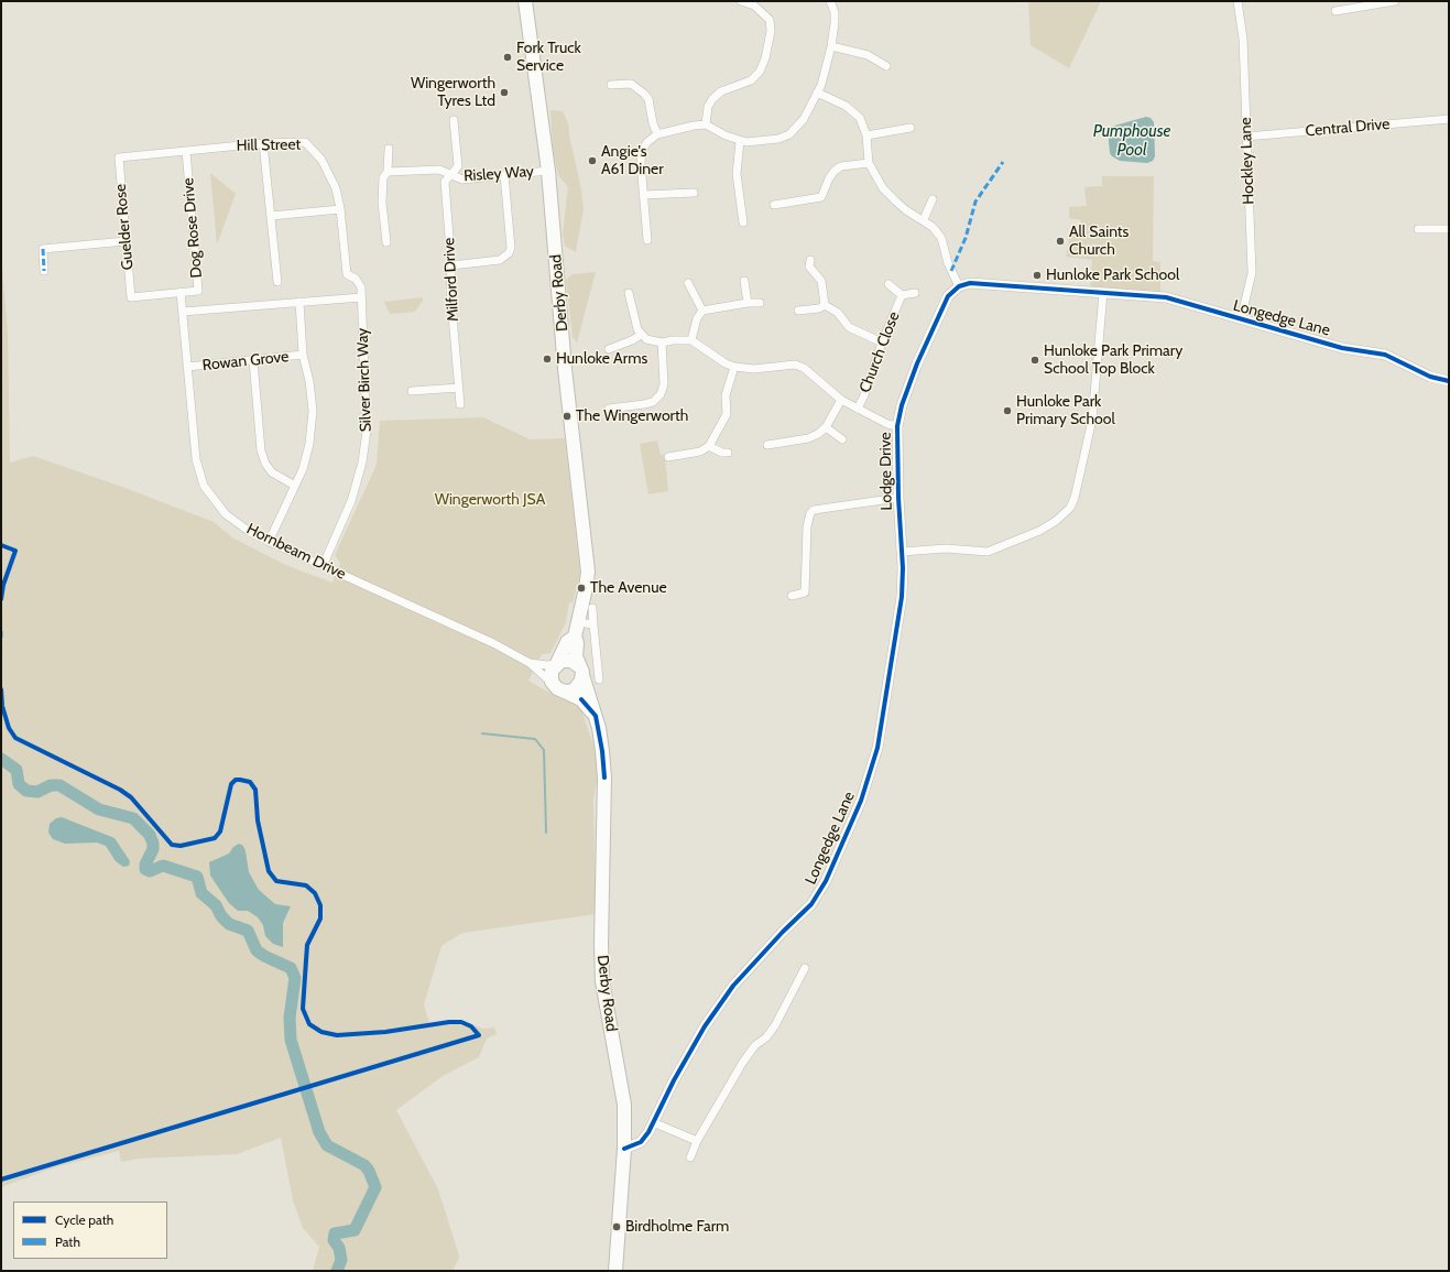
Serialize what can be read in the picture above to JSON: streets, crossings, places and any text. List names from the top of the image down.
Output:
{
  "streets": {
    "highway": ["Derby Road"],
    "street": [
      "Central Drive",
      "Hill Street",
      "Hockley Lane",
      "Risley Way",
      "Guelder Rose",
      "Dog Rose Drive",
      "Milford Drive",
      "Longedge Lane",
      "Church Close",
      "Rowan Grove",
      "Silver Birch Way",
      "Lodge Drive",
      "Hornbeam Drive"
    ]
  },
  "crossings": [
    ["Central Drive", "Hockley Lane"],
    ["Hill Street", "Guelder Rose"],
    ["Hill Street", "Dog Rose Drive"],
    ["Hill Street", "Silver Birch Way"],
    ["Hockley Lane", "Longedge Lane"],
    ["Risley Way", "Milford Drive"],
    ["Risley Way", "Derby Road"],
    ["Guelder Rose", "Dog Rose Drive"],
    ["Dog Rose Drive", "Hornbeam Drive"],
    ["Derby Road", "Longedge Lane"],
    ["Derby Road", "Hornbeam Drive"],
    ["Longedge Lane", "Lodge Drive"],
    ["Rowan Grove", "Hornbeam Drive"],
    ["Silver Birch Way", "Hornbeam Drive"]
  ],
  "water": ["Pumphouse Pool"],
  "parks": ["Wingerworth JSA"],
  "places": [
    "Fork Truck Service",
    "Wingerworth Tyres Ltd",
    "Angie's A61 Diner",
    "All Saints Church",
    "Hunloke Park School",
    "Hunloke Arms",
    "Hunloke Park Primary School Top Block",
    "Hunloke Park Primary School",
    "The Wingerworth",
    "The Avenue",
    "Birdholme Farm"
  ],
  "legend": ["Cycle path", "Path"]
}
